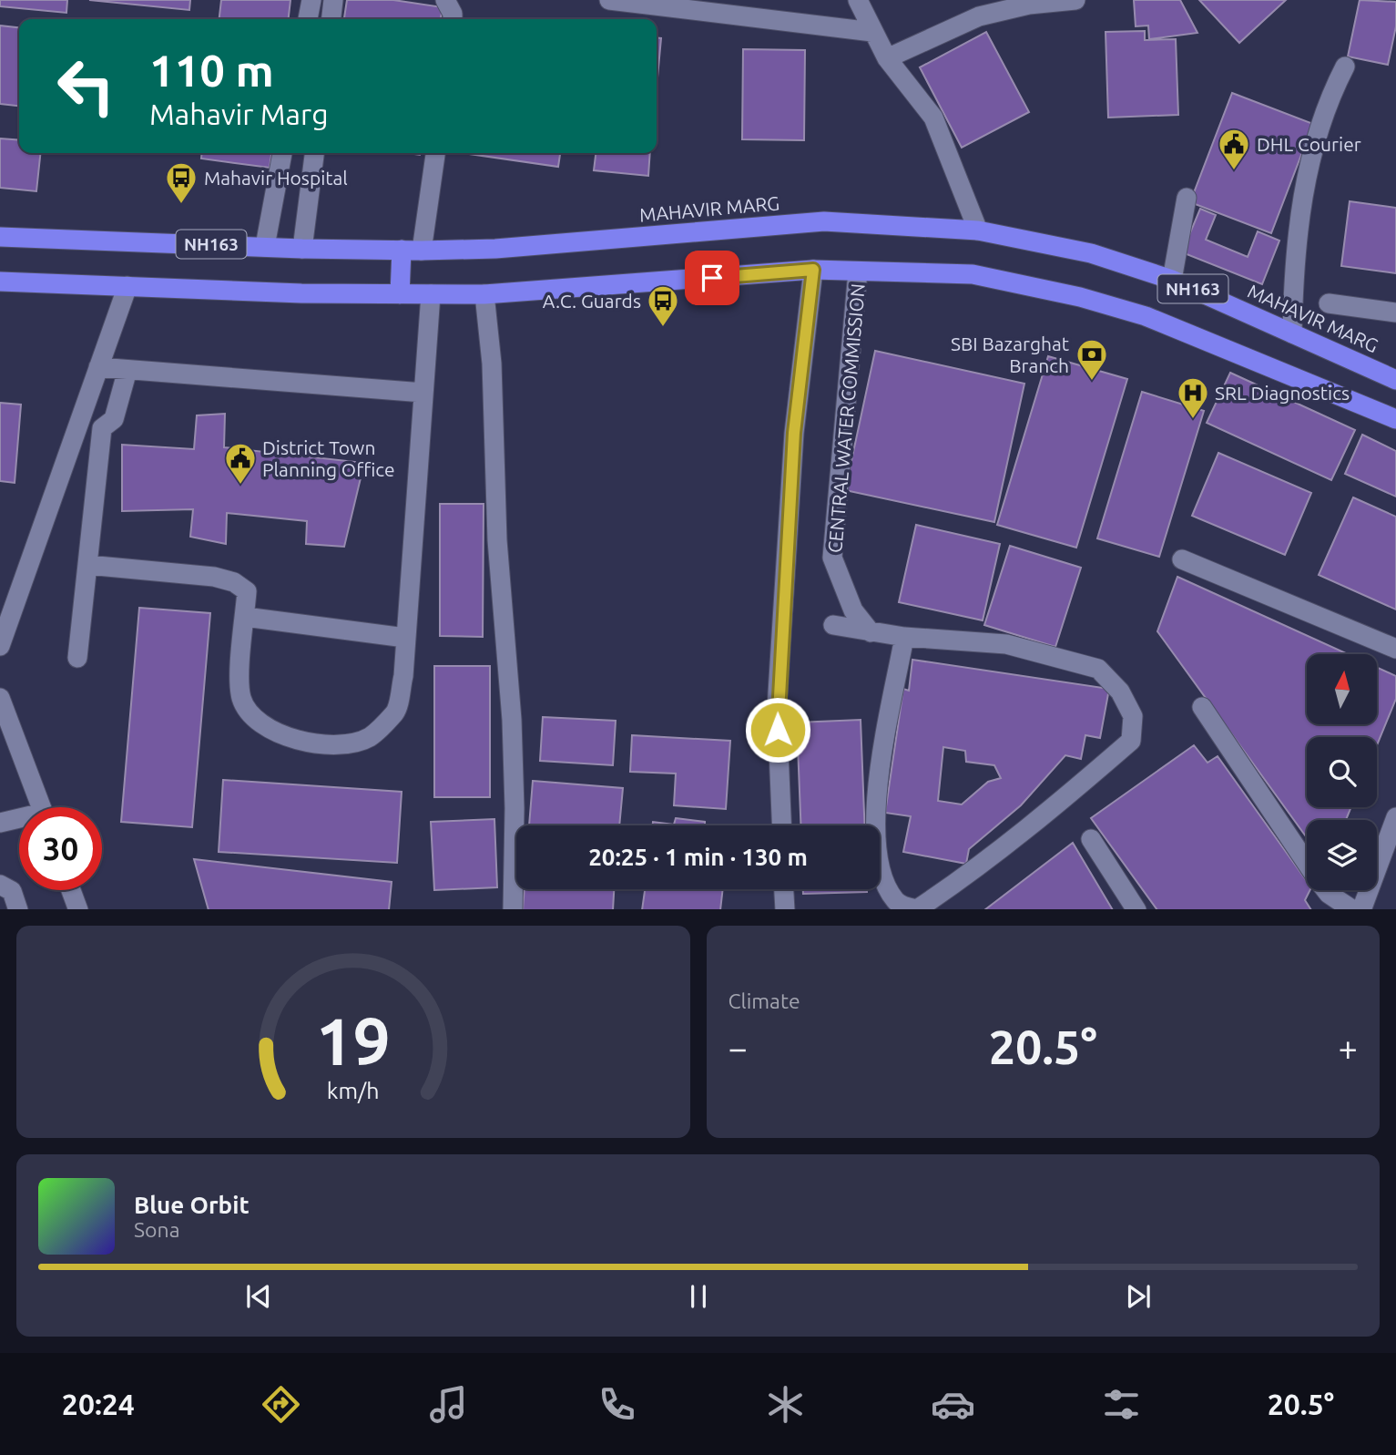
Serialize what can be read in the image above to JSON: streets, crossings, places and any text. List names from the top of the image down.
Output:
{
  "streets": {
    "highway": ["MAHAVIR MARG", "NH163"],
    "street": ["CENTRAL WATER COMMISSION"]
  },
  "crossings": [
    ["NH163", "CENTRAL WATER COMMISSION"]
  ],
  "places": {
    "public building": ["DHL Courier", "District Town Planning Office"],
    "bus stop": ["Mahavir Hospital", "A.C. Guards"],
    "bank": ["SBI Bazarghat Branch"],
    "hospital": ["SRL Diagnostics"]
  },
  "north": "top",
  "page": {
    "turn": ["110 m", "Mahavir Marg"],
    "limit": "30",
    "trip": "20:25 · 1 min · 130 m",
    "tile": "Climate",
    "heat": ["−", "20.5°", "+"],
    "song": ["Blue Orbit", "Sona"],
    "tabs": ["20:24", "20.5°"],
    "gauge": ["19", "km/h"]
  }
}
